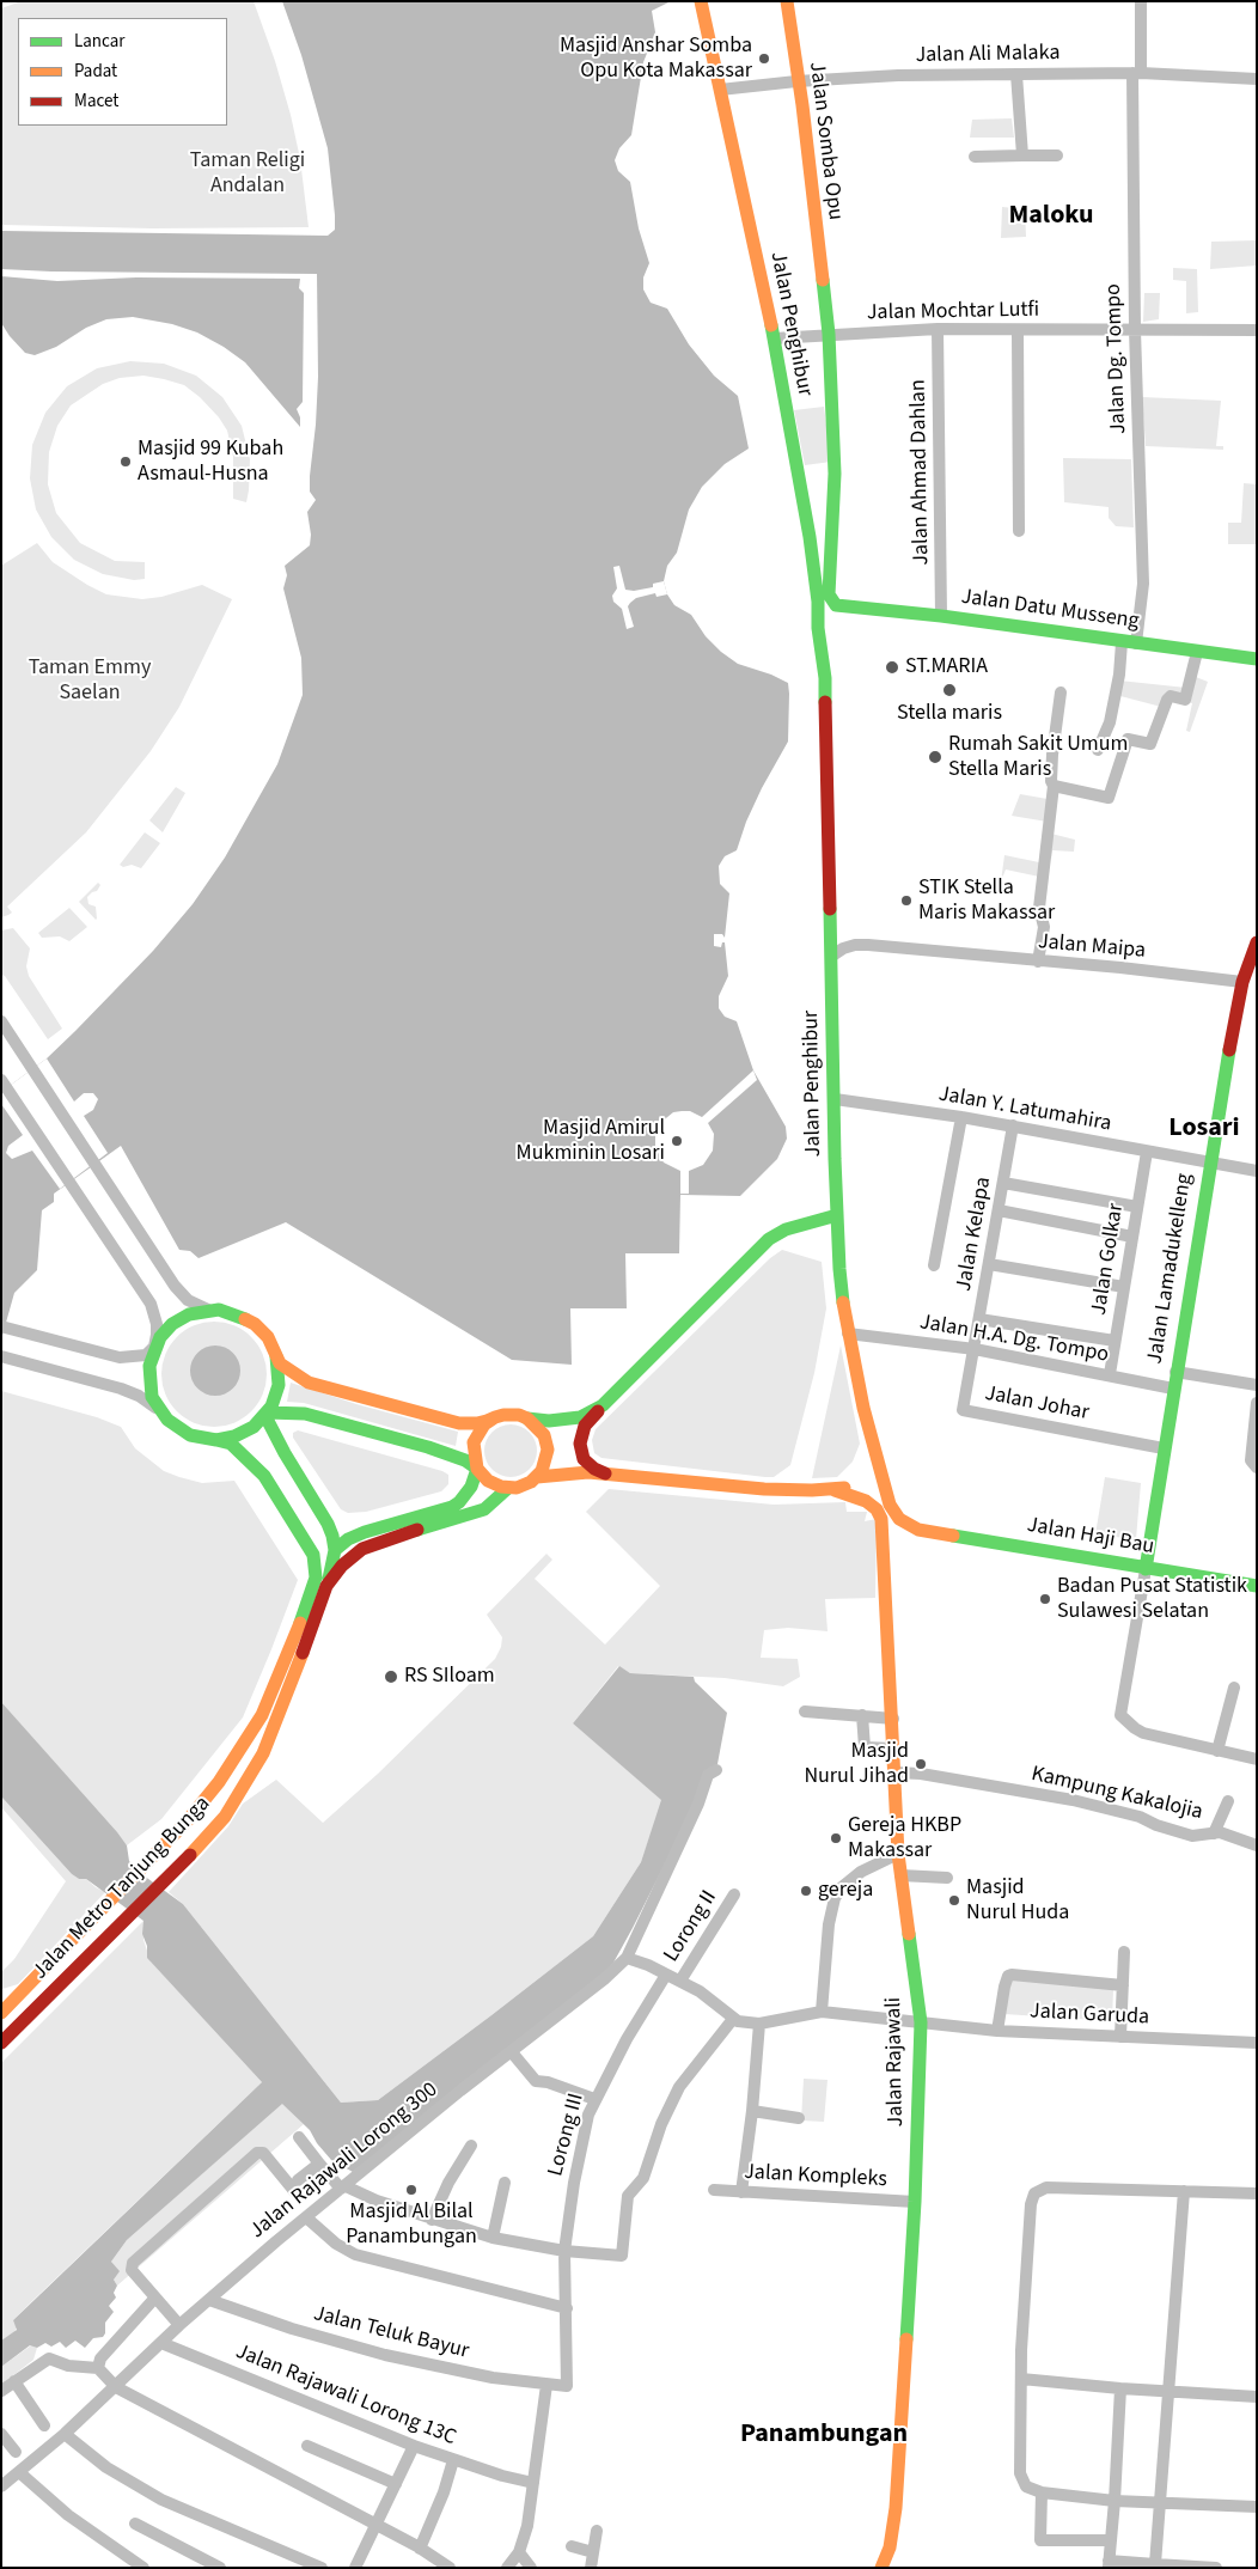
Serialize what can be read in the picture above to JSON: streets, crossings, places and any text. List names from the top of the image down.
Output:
{
  "streets": {
    "main road": [
      "Jalan Somba Opu",
      "Jalan Penghibur",
      "Jalan Datu Musseng",
      "Jalan Lamadukelleng",
      "Jalan Haji Bau",
      "Jalan Metro Tanjung Bunga",
      "Jalan Rajawali"
    ],
    "street": [
      "Jalan Ali Malaka",
      "Jalan Mochtar Lutfi",
      "Jalan Dg. Tompo",
      "Jalan Ahmad Dahlan",
      "Jalan Maipa",
      "Jalan Y. Latumahira",
      "Jalan Kelapa",
      "Jalan Golkar",
      "Jalan H.A. Dg. Tompo",
      "Jalan Johar",
      "Kampung Kakalojia",
      "Lorong II",
      "Jalan Garuda",
      "Lorong III",
      "Jalan Rajawali Lorong 300",
      "Jalan Kompleks",
      "Jalan Teluk Bayur",
      "Jalan Rajawali Lorong 13C"
    ]
  },
  "crossings": [
    ["Jalan Ali Malaka", "Jalan Somba Opu"],
    ["Jalan Ali Malaka", "Jalan Penghibur"],
    ["Jalan Ali Malaka", "Jalan Dg. Tompo"],
    ["Jalan Somba Opu", "Jalan Mochtar Lutfi"],
    ["Jalan Somba Opu", "Jalan Penghibur"],
    ["Jalan Somba Opu", "Jalan Datu Musseng"],
    ["Jalan Mochtar Lutfi", "Jalan Penghibur"],
    ["Jalan Mochtar Lutfi", "Jalan Dg. Tompo"],
    ["Jalan Mochtar Lutfi", "Jalan Ahmad Dahlan"],
    ["Jalan Penghibur", "Jalan Datu Musseng"],
    ["Jalan Penghibur", "Jalan Maipa"],
    ["Jalan Penghibur", "Jalan Y. Latumahira"],
    ["Jalan Penghibur", "Jalan H.A. Dg. Tompo"],
    ["Jalan Penghibur", "Jalan Haji Bau"],
    ["Jalan Dg. Tompo", "Jalan Datu Musseng"],
    ["Jalan Ahmad Dahlan", "Jalan Datu Musseng"],
    ["Jalan Maipa", "Jalan Lamadukelleng"],
    ["Jalan Y. Latumahira", "Jalan Kelapa"],
    ["Jalan Y. Latumahira", "Jalan Golkar"],
    ["Jalan Y. Latumahira", "Jalan Lamadukelleng"],
    ["Jalan Kelapa", "Jalan H.A. Dg. Tompo"],
    ["Jalan Kelapa", "Jalan Johar"],
    ["Jalan Golkar", "Jalan H.A. Dg. Tompo"],
    ["Jalan Lamadukelleng", "Jalan H.A. Dg. Tompo"],
    ["Jalan Lamadukelleng", "Jalan Johar"],
    ["Jalan Lamadukelleng", "Jalan Haji Bau"],
    ["Jalan H.A. Dg. Tompo", "Jalan Johar"],
    ["Jalan Haji Bau", "Jalan Rajawali"],
    ["Kampung Kakalojia", "Jalan Rajawali"],
    ["Jalan Garuda", "Jalan Rajawali"],
    ["Jalan Rajawali", "Jalan Kompleks"],
    ["Lorong III", "Jalan Teluk Bayur"],
    ["Jalan Rajawali Lorong 300", "Jalan Teluk Bayur"],
    ["Jalan Rajawali Lorong 300", "Jalan Rajawali Lorong 13C"]
  ],
  "districts": ["Maloku", "Losari", "Panambungan"],
  "parks": ["Taman Religi Andalan", "Taman Emmy Saelan"],
  "places": [
    "Masjid Anshar Somba Opu Kota Makassar",
    "Masjid 99 Kubah Asmaul-Husna",
    "ST.MARIA",
    "Stella maris",
    "Rumah Sakit Umum Stella Maris",
    "STIK Stella Maris Makassar",
    "Masjid Amirul Mukminin Losari",
    "Badan Pusat Statistik Sulawesi Selatan",
    "RS SIloam",
    "Masjid Nurul Jihad",
    "Gereja HKBP Makassar",
    "gereja",
    "Masjid Nurul Huda",
    "Masjid Al Bilal Panambungan"
  ],
  "legend": ["Lancar", "Padat", "Macet"]
}
